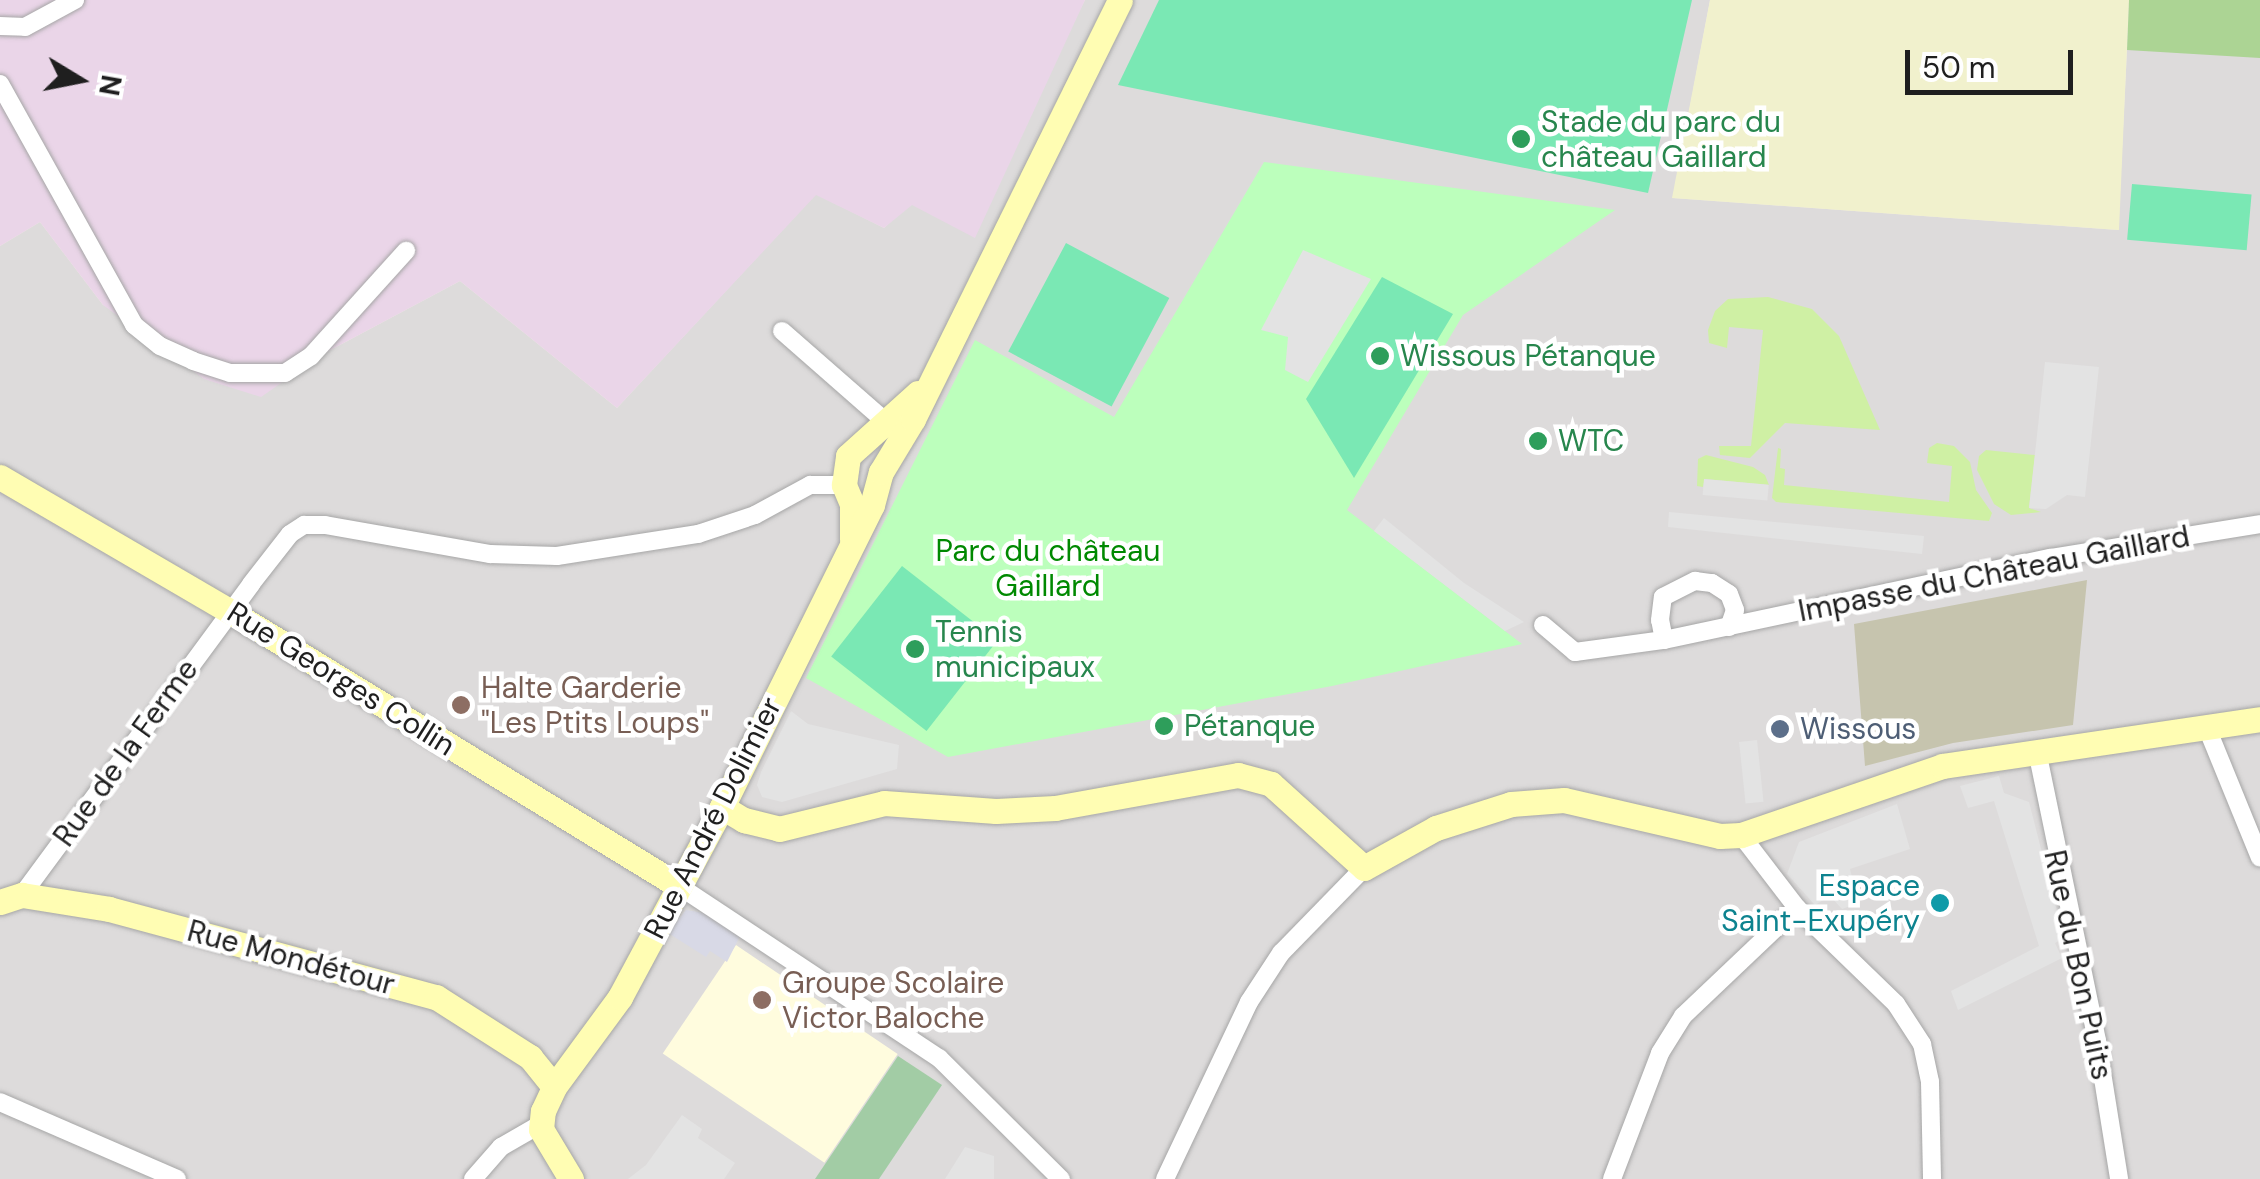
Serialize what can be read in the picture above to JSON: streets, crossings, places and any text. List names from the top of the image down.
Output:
{
  "streets": {
    "street": [
      "Impasse du Château Gaillard",
      "Rue Georges Collin",
      "Rue de la Ferme",
      "Rue André Dolimier",
      "Rue Mondétour",
      "Rue du Bon Puits"
    ]
  },
  "crossings": [
    ["Rue Georges Collin", "Rue de la Ferme"],
    ["Rue Georges Collin", "Rue André Dolimier"],
    ["Rue de la Ferme", "Rue André Dolimier"],
    ["Rue de la Ferme", "Rue Mondétour"],
    ["Rue André Dolimier", "Rue Mondétour"]
  ],
  "parks": ["Parc du château Gaillard"],
  "places": [
    "Stade du parc du château Gaillard",
    "Wissous Pétanque",
    "WTC",
    "Tennis municipaux",
    "Halte Garderie \"Les Ptits Loups\"",
    "Pétanque",
    "Wissous",
    "Espace Saint-Exupéry",
    "Groupe Scolaire Victor Baloche"
  ],
  "scale_bar": "50 m",
  "north": "right"
}
